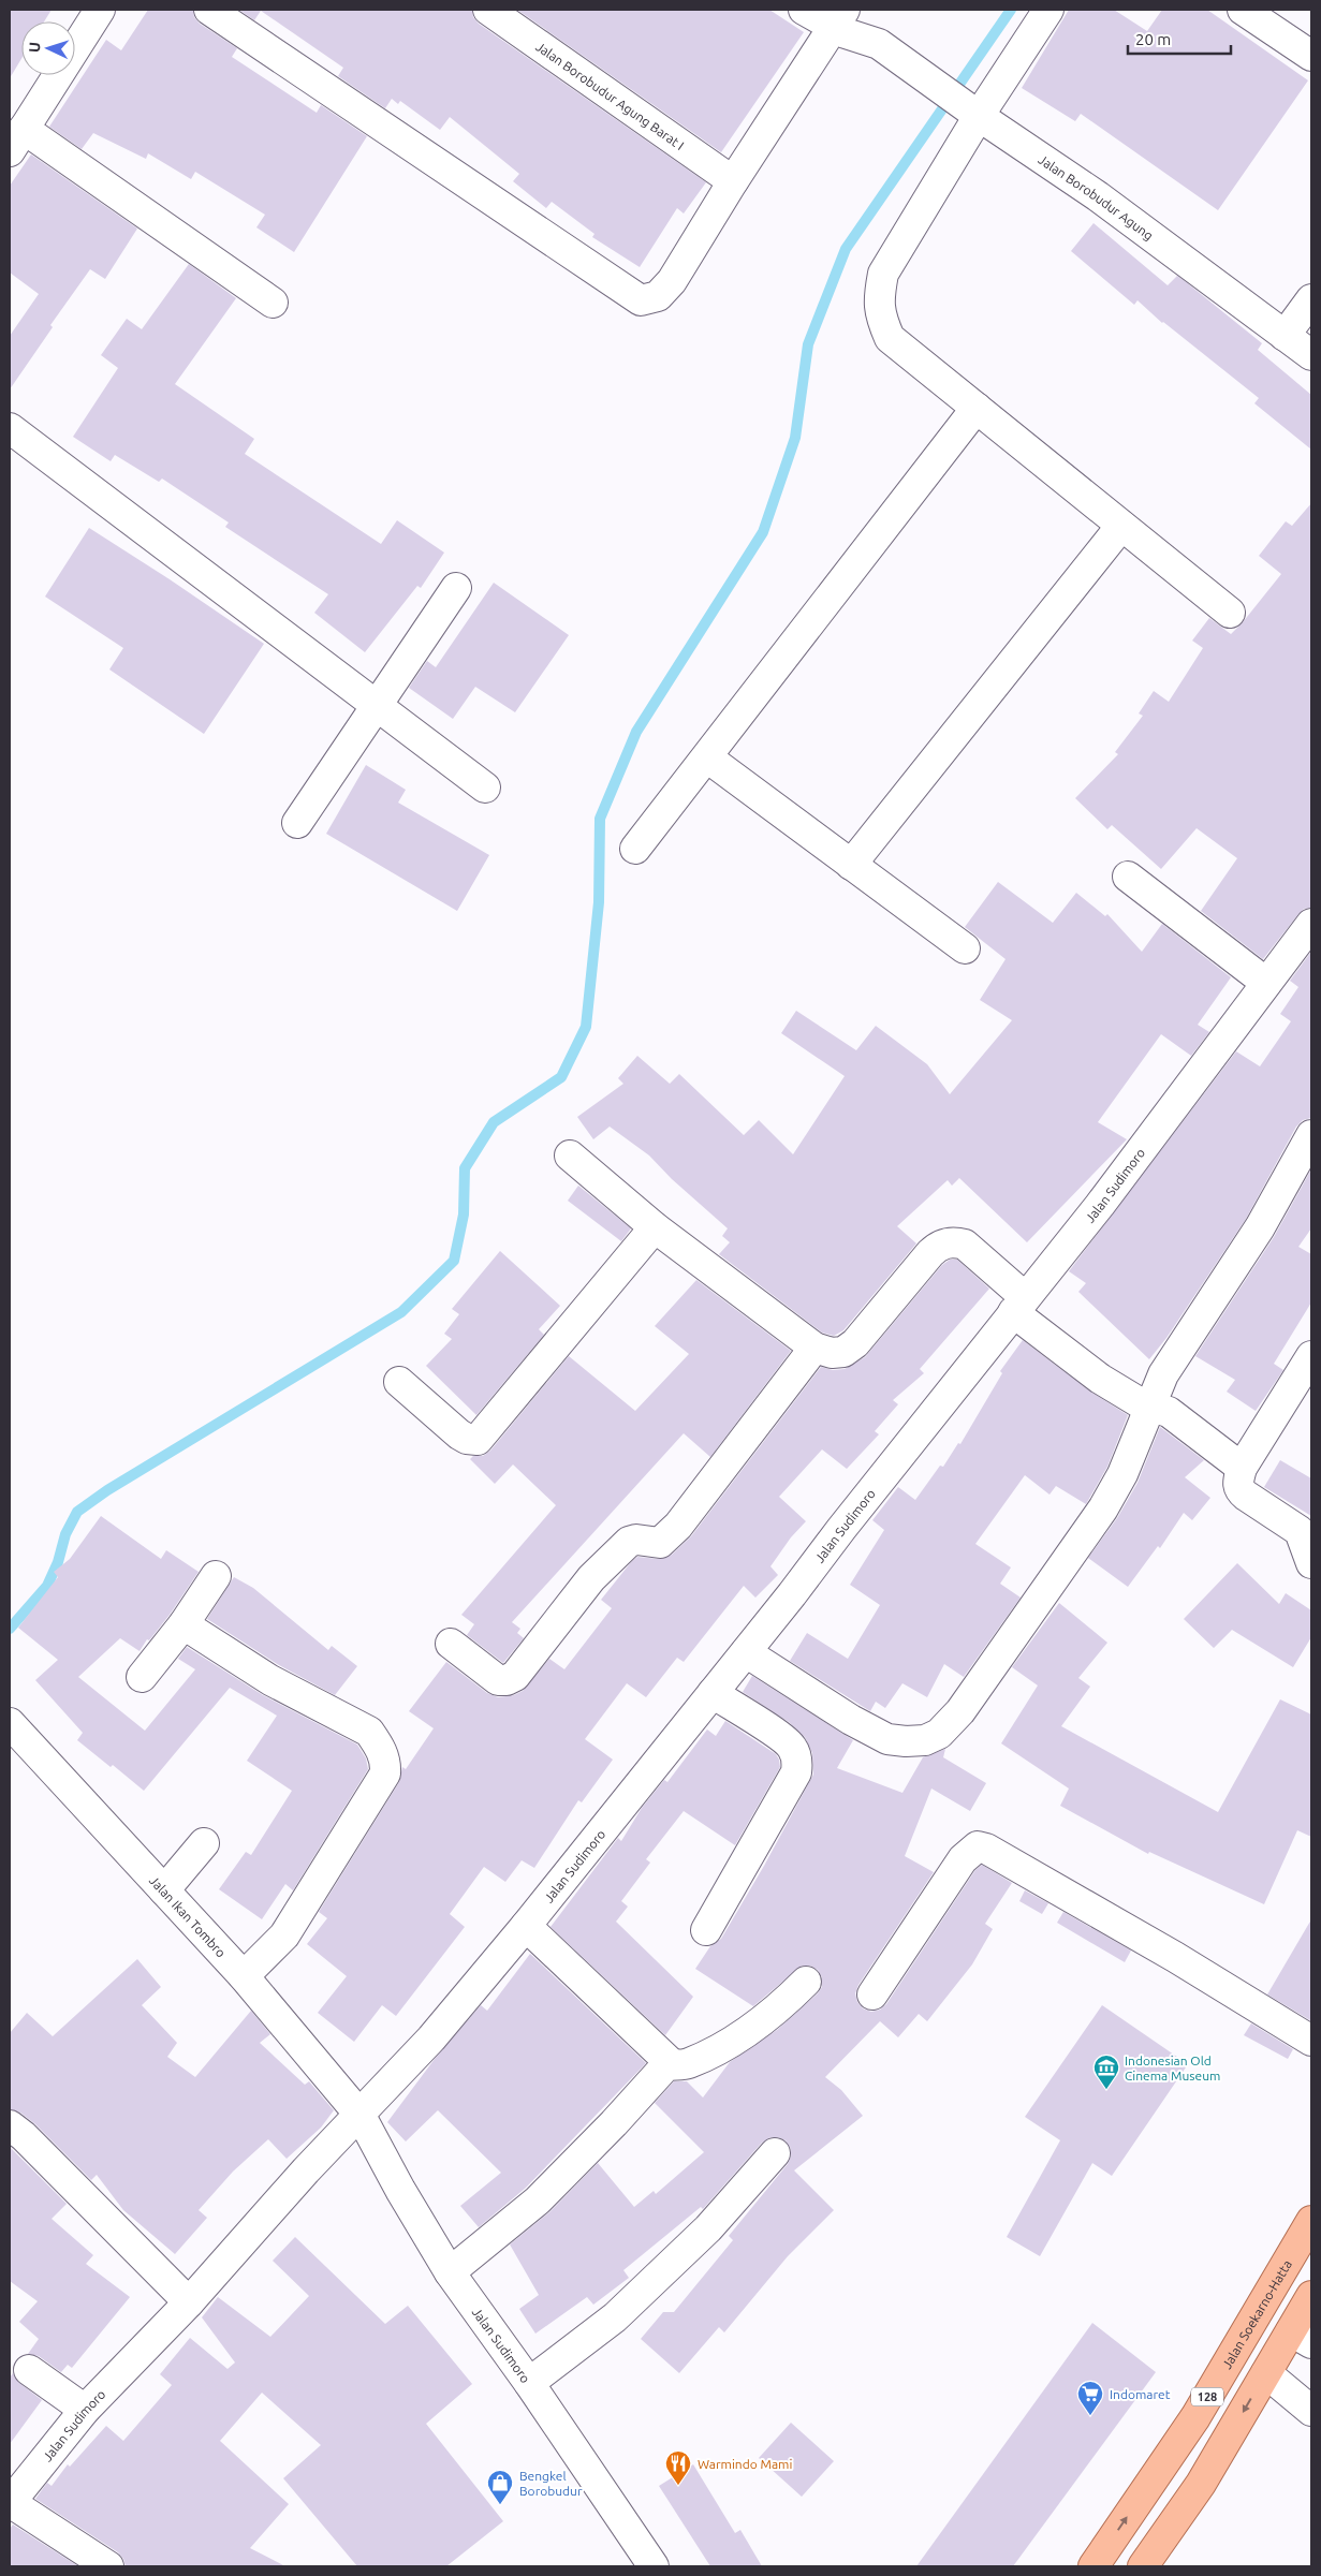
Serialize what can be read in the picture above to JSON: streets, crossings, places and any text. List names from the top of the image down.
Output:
{
  "streets": {
    "main road": ["Jalan Soekarno-Hatta", "128"],
    "street": [
      "Jalan Borobudur Agung Barat I",
      "Jalan Borobudur Agung",
      "Jalan Sudimoro",
      "Jalan Ikan Tombro"
    ]
  },
  "crossings": [
    ["Jalan Sudimoro", "Jalan Ikan Tombro"]
  ],
  "places": {
    "museum": ["Indonesian Old Cinema Museum"],
    "supermarket": ["Indomaret"],
    "restaurant": ["Warmindo Mami"],
    "shop": ["Bengkel Borobudur"]
  },
  "scale_bar": "20 m",
  "north": "left"
}
